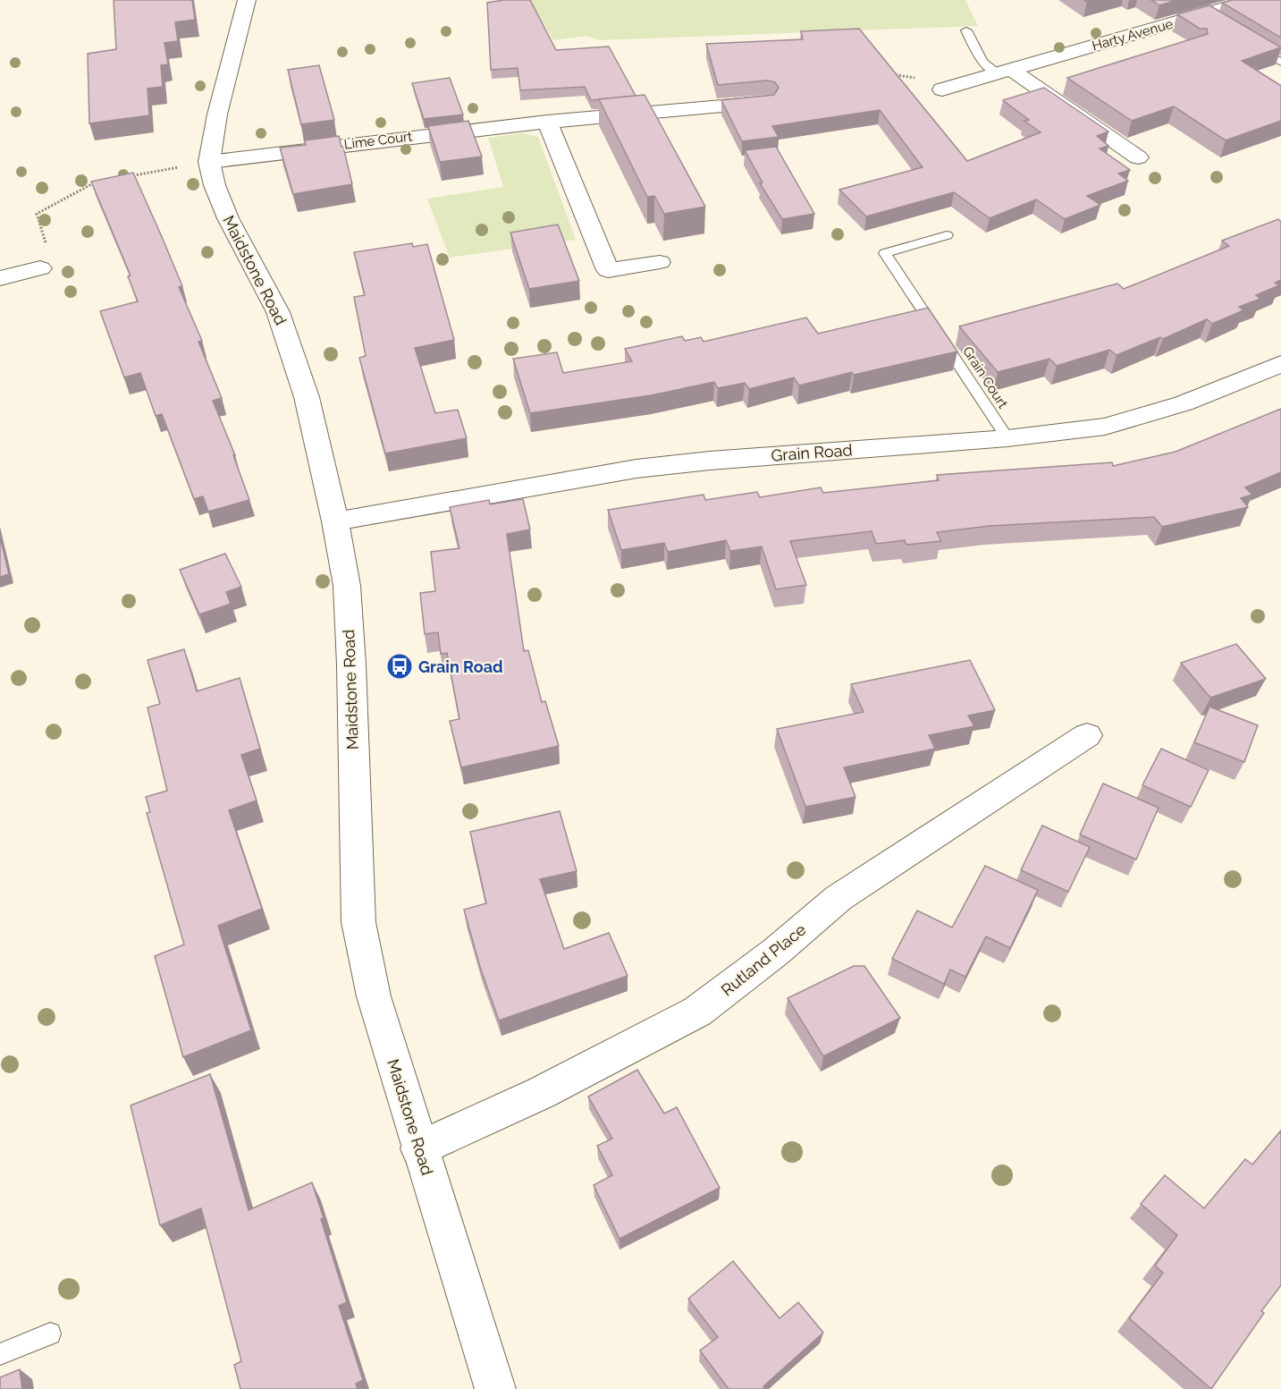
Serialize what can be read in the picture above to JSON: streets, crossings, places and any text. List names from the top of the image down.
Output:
{
  "streets": {
    "street": [
      "Harty Avenue",
      "Lime Court",
      "Maidstone Road",
      "Grain Road",
      "Rutland Place"
    ],
    "lane": ["Grain Court"]
  },
  "crossings": [
    ["Lime Court", "Maidstone Road"],
    ["Maidstone Road", "Grain Road"],
    ["Maidstone Road", "Rutland Place"],
    ["Grain Court", "Grain Road"]
  ],
  "places": {
    "bus stop": ["Grain Road"]
  }
}
